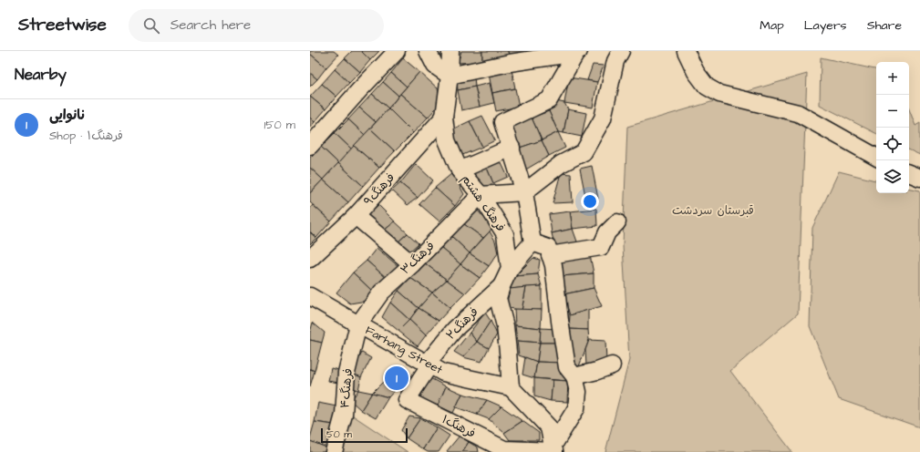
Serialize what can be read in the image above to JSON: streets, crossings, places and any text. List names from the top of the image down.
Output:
{
  "streets": {
    "street": [
      "فرهنگ۹",
      "فرهنگ هشتم",
      "فرهنگ۳",
      "فرهنگ۲",
      "Farhang Street",
      "فرهنگ۴",
      "فرهنگ۱"
    ]
  },
  "crossings": [
    ["فرهنگ۹", "فرهنگ هشتم"],
    ["فرهنگ هشتم", "فرهنگ۳"],
    ["فرهنگ۳", "Farhang Street"],
    ["فرهنگ۳", "فرهنگ۴"],
    ["فرهنگ۲", "Farhang Street"],
    ["فرهنگ۲", "فرهنگ۱"],
    ["Farhang Street", "فرهنگ۴"]
  ],
  "parks": ["قبرستان سردشت"],
  "scale_bar": "50 m",
  "page": {
    "header": "Streetwise",
    "search": "Search here",
    "nav": ["Map", "Layers", "Share"],
    "heading": "Nearby",
    "map_buttons": ["+", "−"],
    "list": [
      {
        "mark": "1",
        "name": "نانوایی",
        "note": "Shop · فرهنگ۱",
        "value": "150 m"
      }
    ],
    "pins": "1",
    "scale": "50 m"
  }
}
